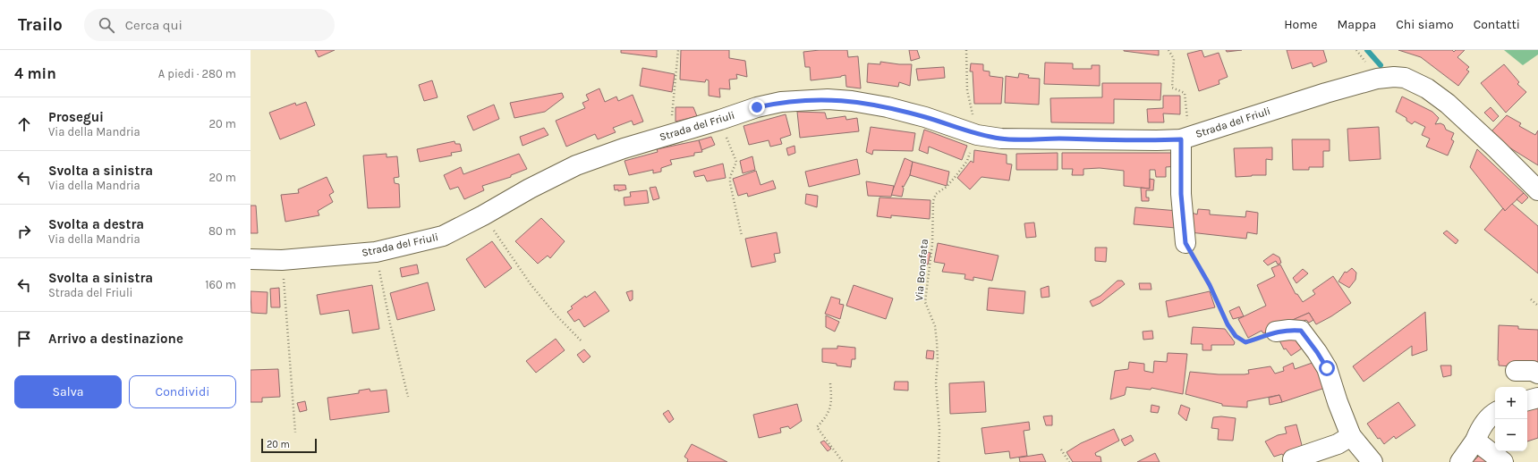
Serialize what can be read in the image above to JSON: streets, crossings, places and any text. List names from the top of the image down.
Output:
{
  "streets": {
    "main road": ["Strada del Friuli"],
    "path": ["Via Bonafata"]
  },
  "crossings": [
    ["Strada del Friuli", "Via Bonafata"]
  ],
  "scale_bar": "20 m",
  "page": {
    "header": "Trailo",
    "search": "Cerca qui",
    "nav": [
      "Home",
      "Mappa",
      "Chi siamo",
      "Contatti"
    ],
    "heading": ["4 min", "A piedi · 280 m"],
    "list": [
      ["Prosegui", "Via della Mandria", "20 m"],
      ["Svolta a sinistra", "Via della Mandria", "20 m"],
      ["Svolta a destra", "Via della Mandria", "80 m"],
      ["Svolta a sinistra", "Strada del Friuli", "160 m"],
      "Arrivo a destinazione"
    ],
    "buttons": ["Salva", "Condividi"],
    "map_buttons": ["+", "−"],
    "scale": "20 m"
  }
}
